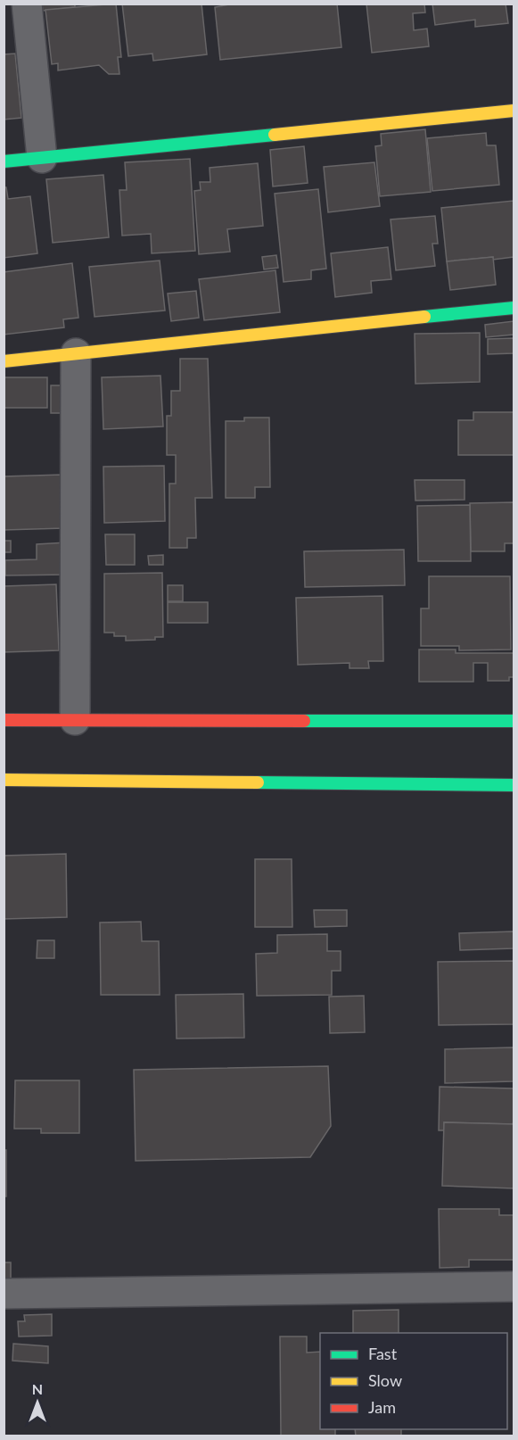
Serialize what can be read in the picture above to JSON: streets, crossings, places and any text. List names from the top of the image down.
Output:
{
  "legend": ["Fast", "Slow", "Jam"],
  "north": "top"
}
